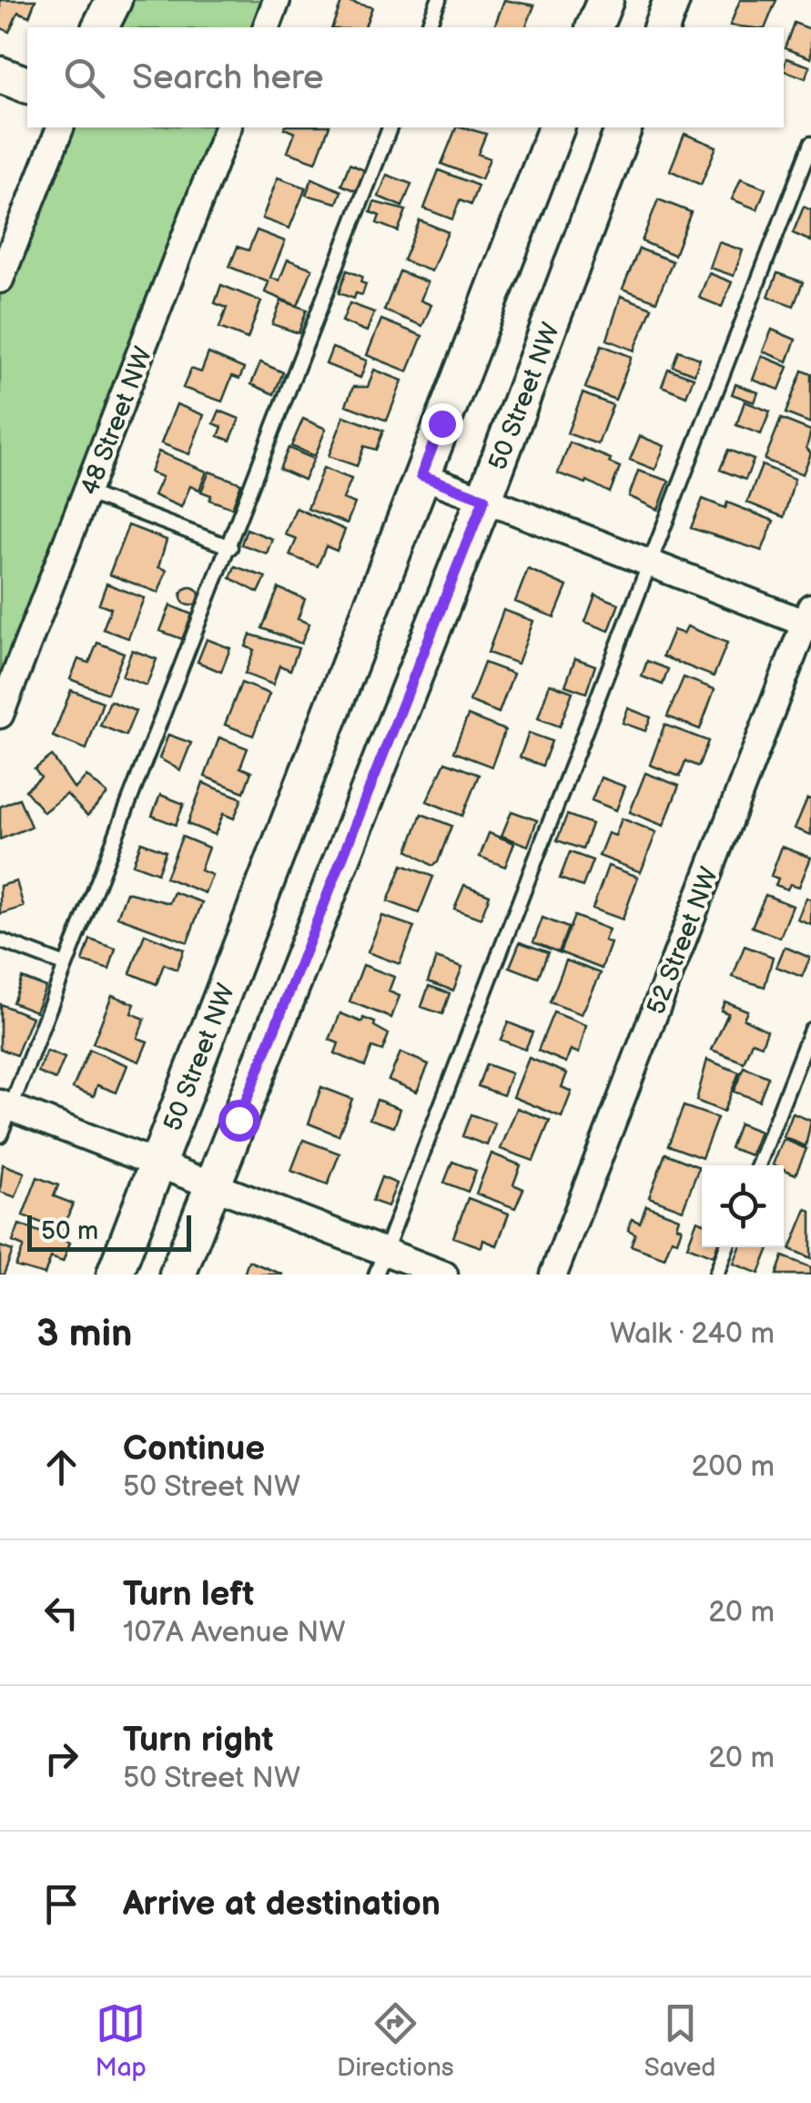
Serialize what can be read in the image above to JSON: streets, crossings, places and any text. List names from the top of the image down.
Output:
{
  "streets": {
    "street": ["50 Street NW", "48 Street NW", "52 Street NW"]
  },
  "scale_bar": "50 m",
  "page": {
    "search": "Search here",
    "scale": "50 m",
    "heading": ["3 min", "Walk · 240 m"],
    "list": [
      ["Continue", "50 Street NW", "200 m"],
      ["Turn left", "107A Avenue NW", "20 m"],
      ["Turn right", "50 Street NW", "20 m"],
      "Arrive at destination"
    ],
    "nav": ["Map", "Directions", "Saved"]
  }
}
